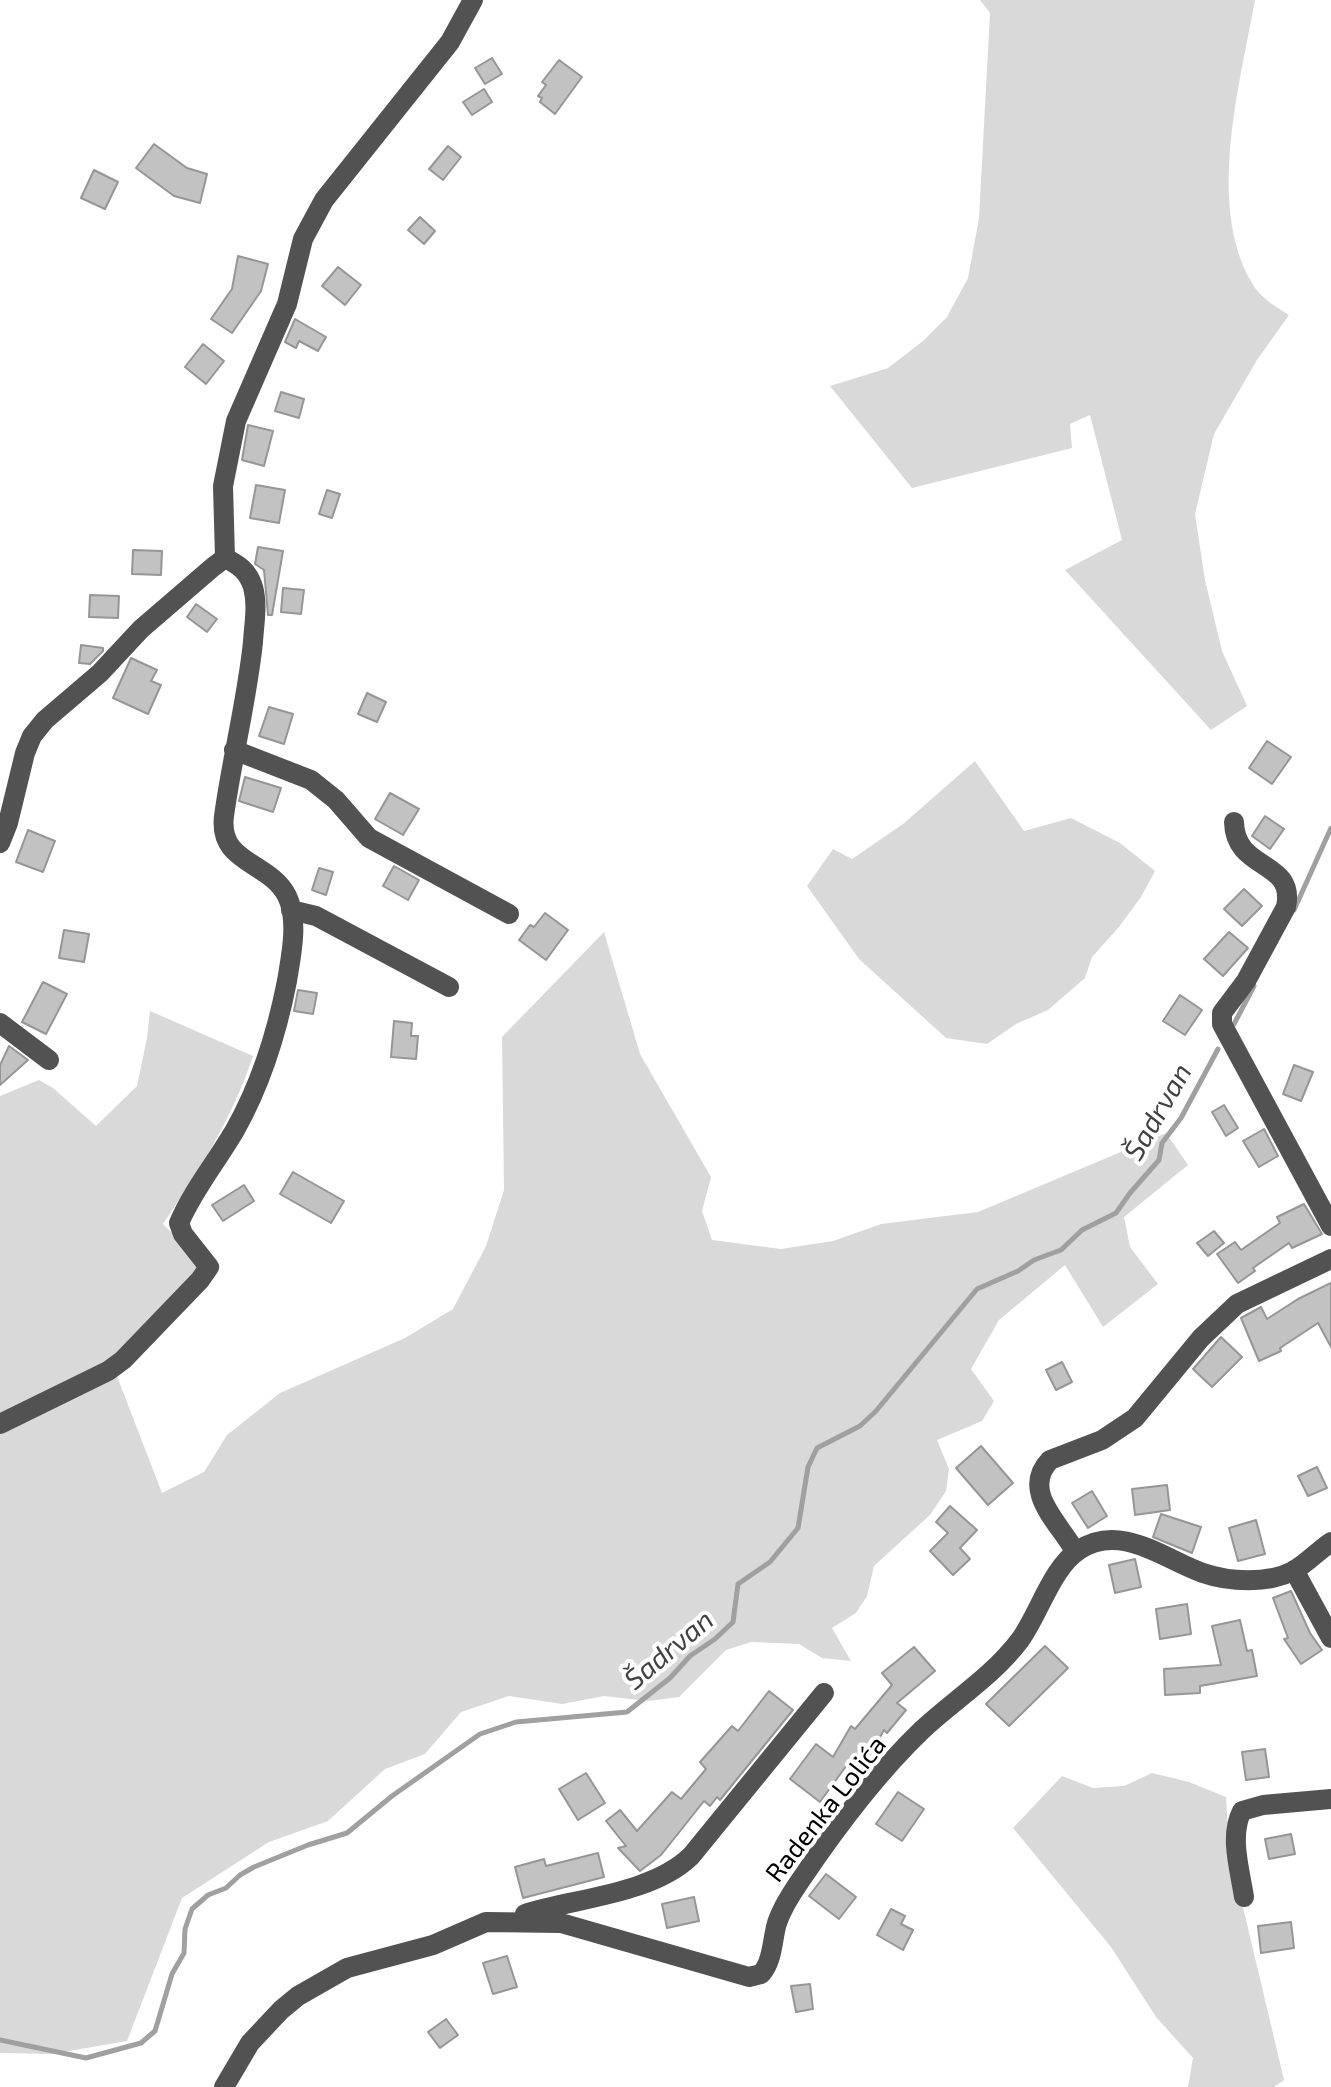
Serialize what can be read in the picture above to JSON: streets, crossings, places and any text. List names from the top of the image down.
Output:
{
  "streets": {
    "street": ["Radenka Lolića"]
  },
  "water": ["Šadrvan"]
}
